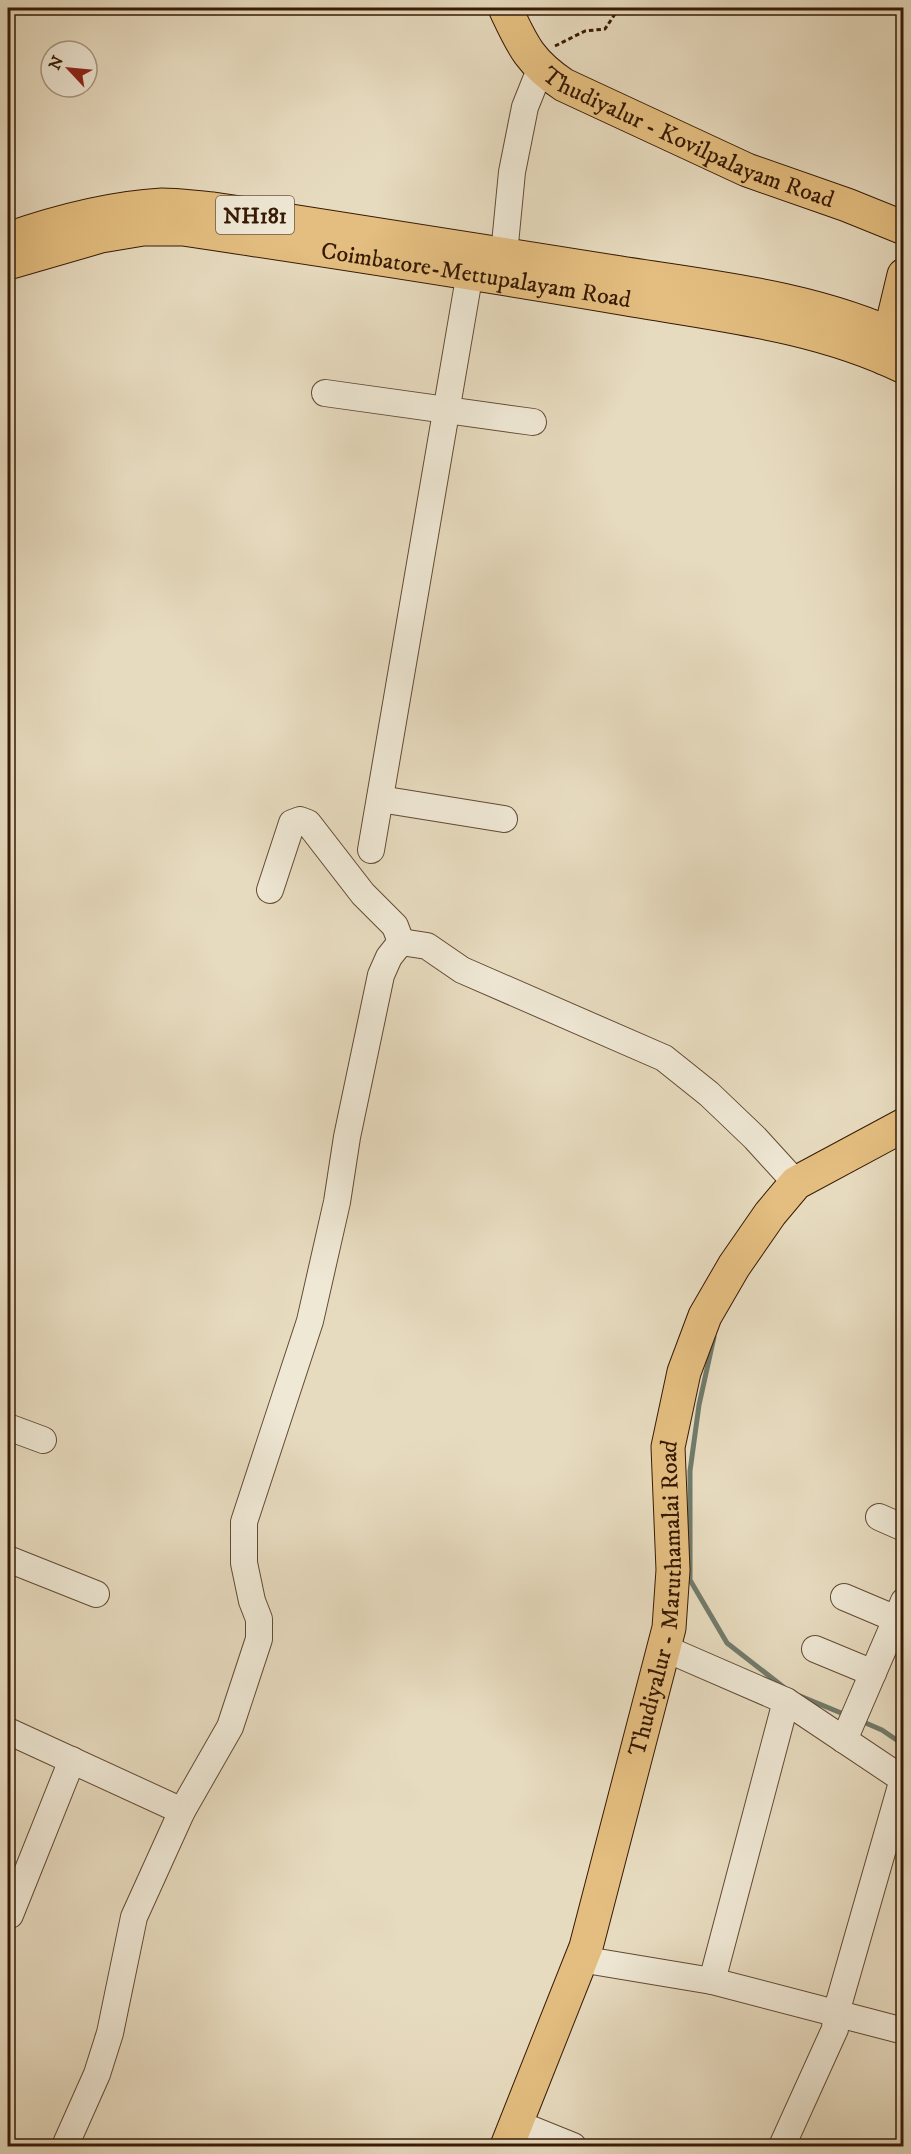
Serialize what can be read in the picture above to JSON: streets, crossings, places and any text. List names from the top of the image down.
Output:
{
  "streets": {
    "main road": [
      "Thudiyalur - Kovilpalayam Road",
      "NH181",
      "Coimbatore-Mettupalayam Road",
      "Thudiyalur - Maruthamalai Road"
    ]
  },
  "crossings": [
    ["NH181", "Coimbatore-Mettupalayam Road"]
  ],
  "north": "top left"
}
